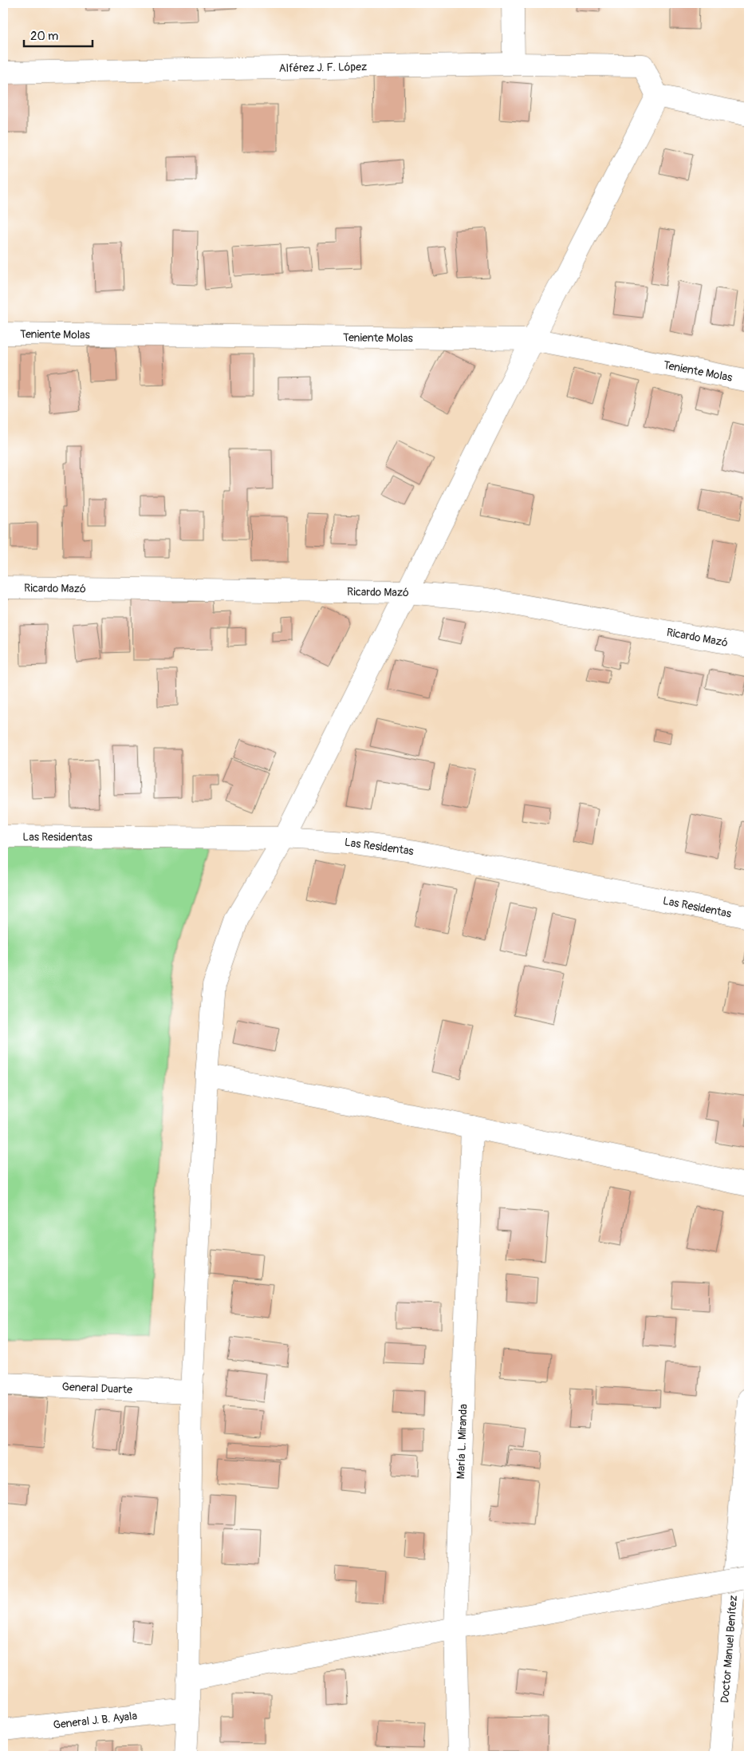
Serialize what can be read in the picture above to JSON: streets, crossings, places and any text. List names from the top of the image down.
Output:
{
  "streets": {
    "street": [
      "Alférez J. F. López",
      "Teniente Molas",
      "Ricardo Mazó",
      "Las Residentas",
      "General Duarte",
      "María L. Miranda",
      "Doctor Manuel Benítez",
      "General J. B. Ayala"
    ]
  },
  "scale_bar": "20 m"
}
